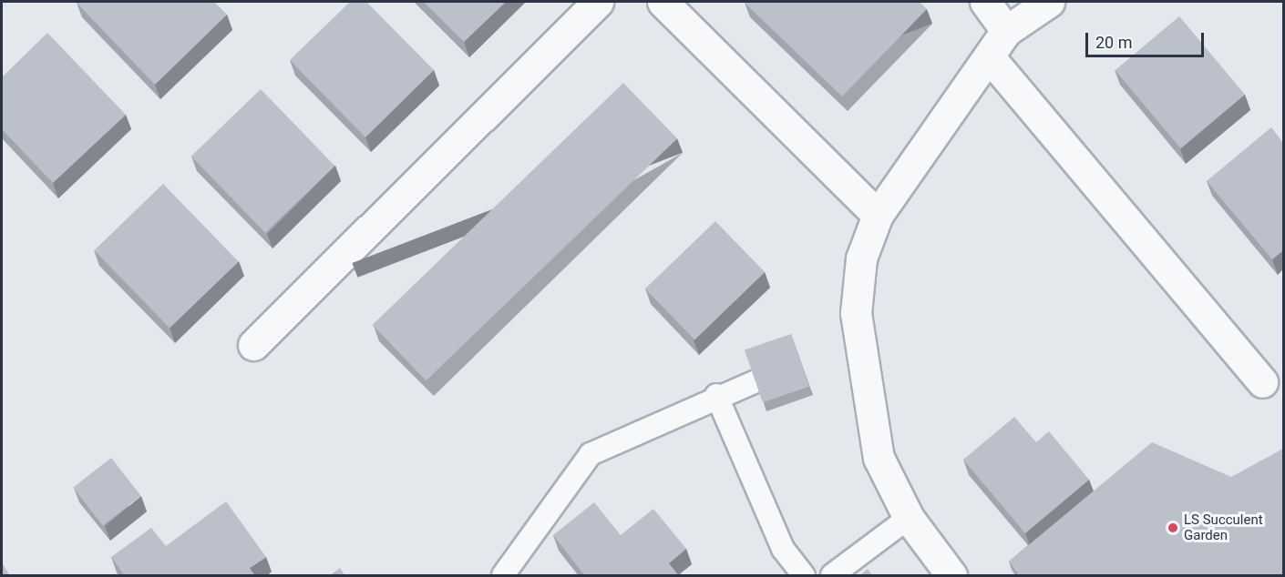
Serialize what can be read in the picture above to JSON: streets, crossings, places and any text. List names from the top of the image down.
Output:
{
  "places": ["LS Succulent Garden"],
  "scale_bar": "20 m"
}
